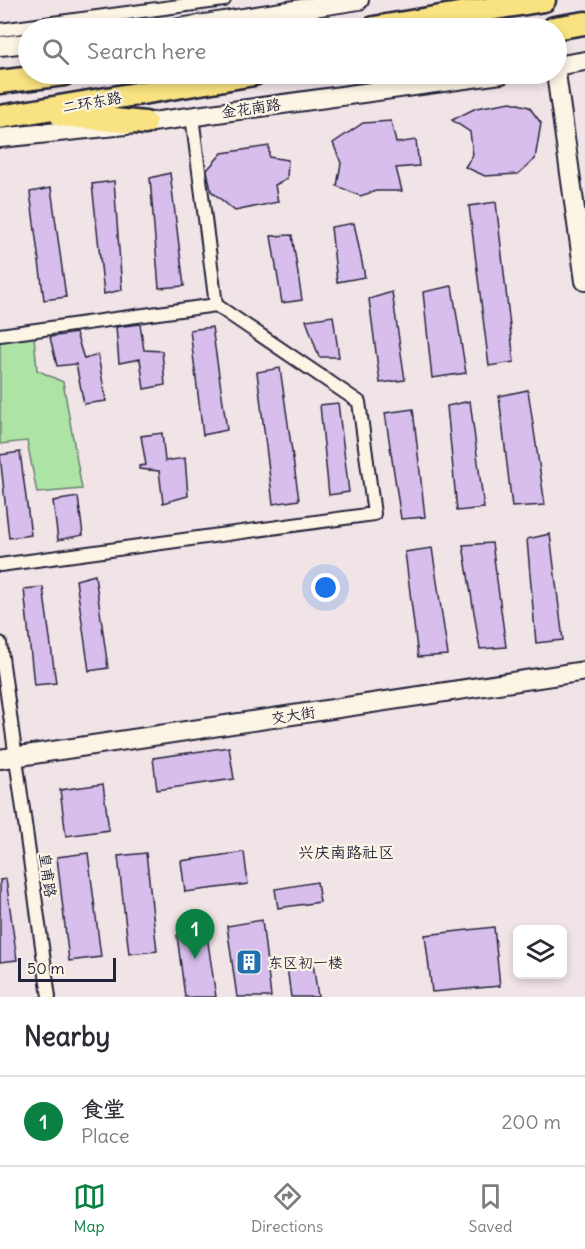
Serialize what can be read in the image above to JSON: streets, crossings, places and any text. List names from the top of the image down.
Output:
{
  "streets": {
    "highway": ["二环东路"],
    "street": ["金花南路", "交大街", "皇甫路"]
  },
  "crossings": [
    ["交大街", "皇甫路"]
  ],
  "districts": ["兴庆南路社区"],
  "places": {
    "building": ["东区初一楼"]
  },
  "scale_bar": "50 m",
  "page": {
    "search": "Search here",
    "pins": "1",
    "scale": "50 m",
    "heading": "Nearby",
    "list": [
      {
        "mark": "1",
        "name": "食堂",
        "note": "Place",
        "value": "200 m"
      }
    ],
    "nav": ["Map", "Directions", "Saved"]
  }
}
